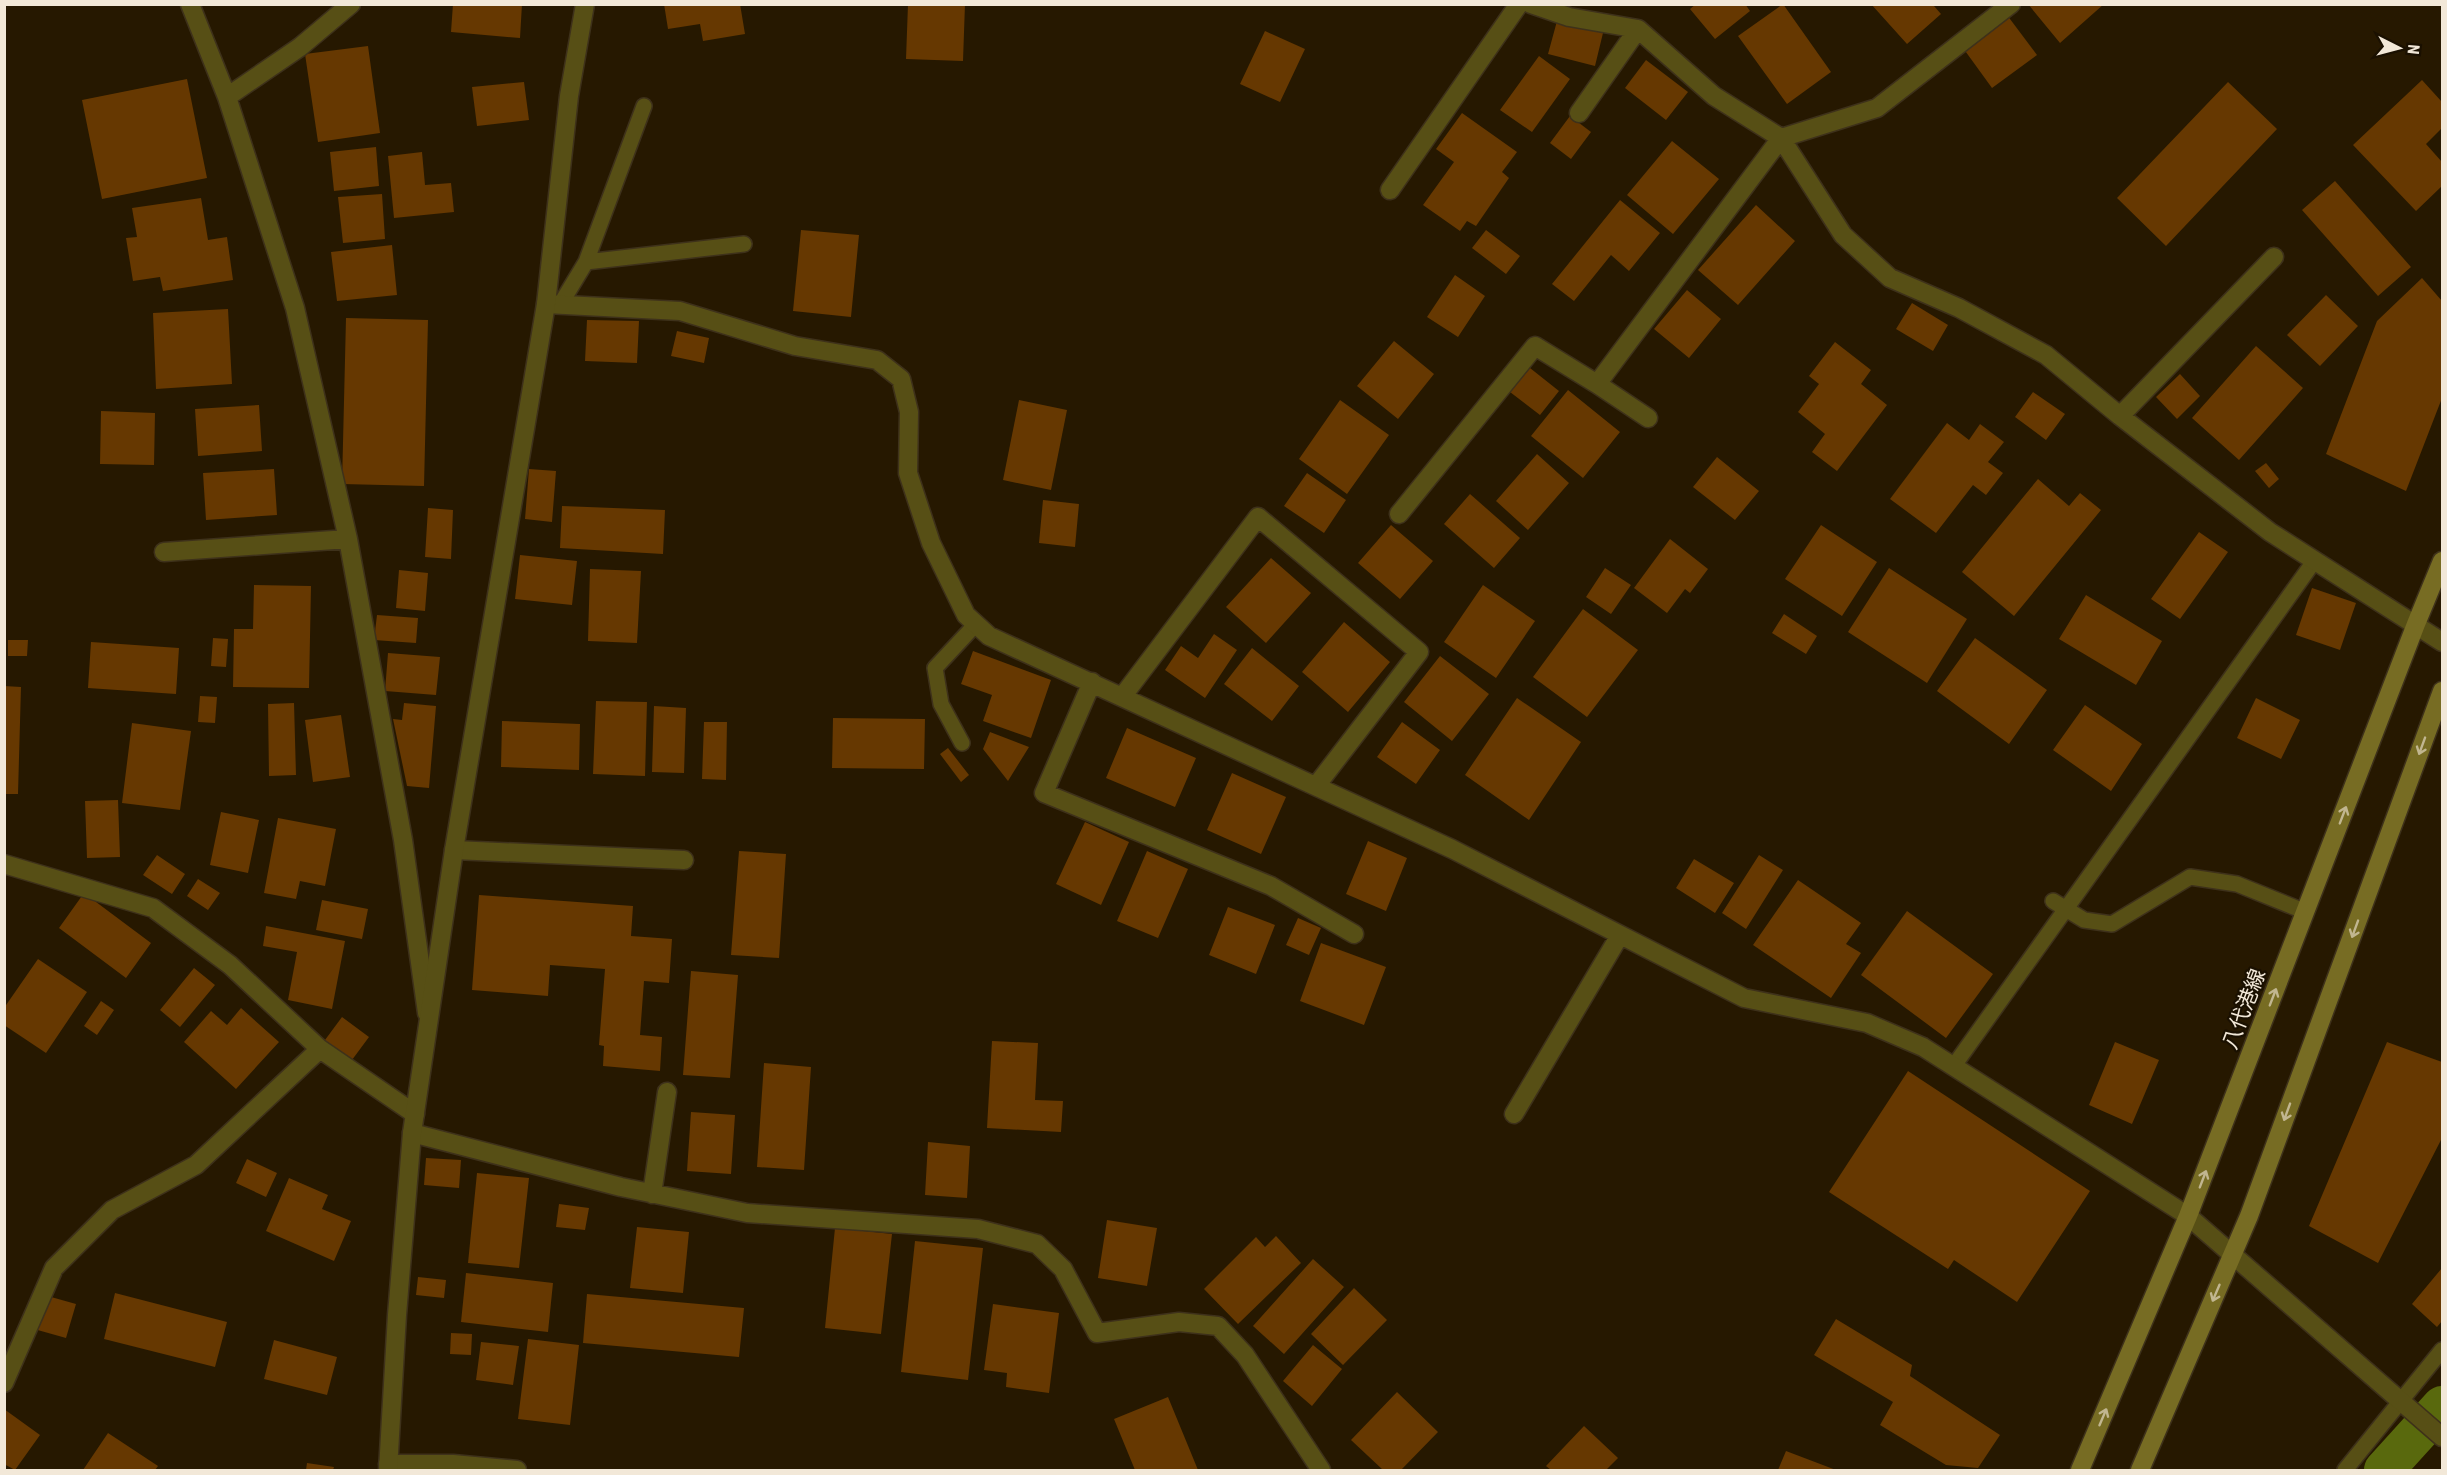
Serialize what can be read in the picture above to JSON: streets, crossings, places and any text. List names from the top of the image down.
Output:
{
  "streets": {
    "main road": ["八代港線"]
  },
  "north": "right"
}
